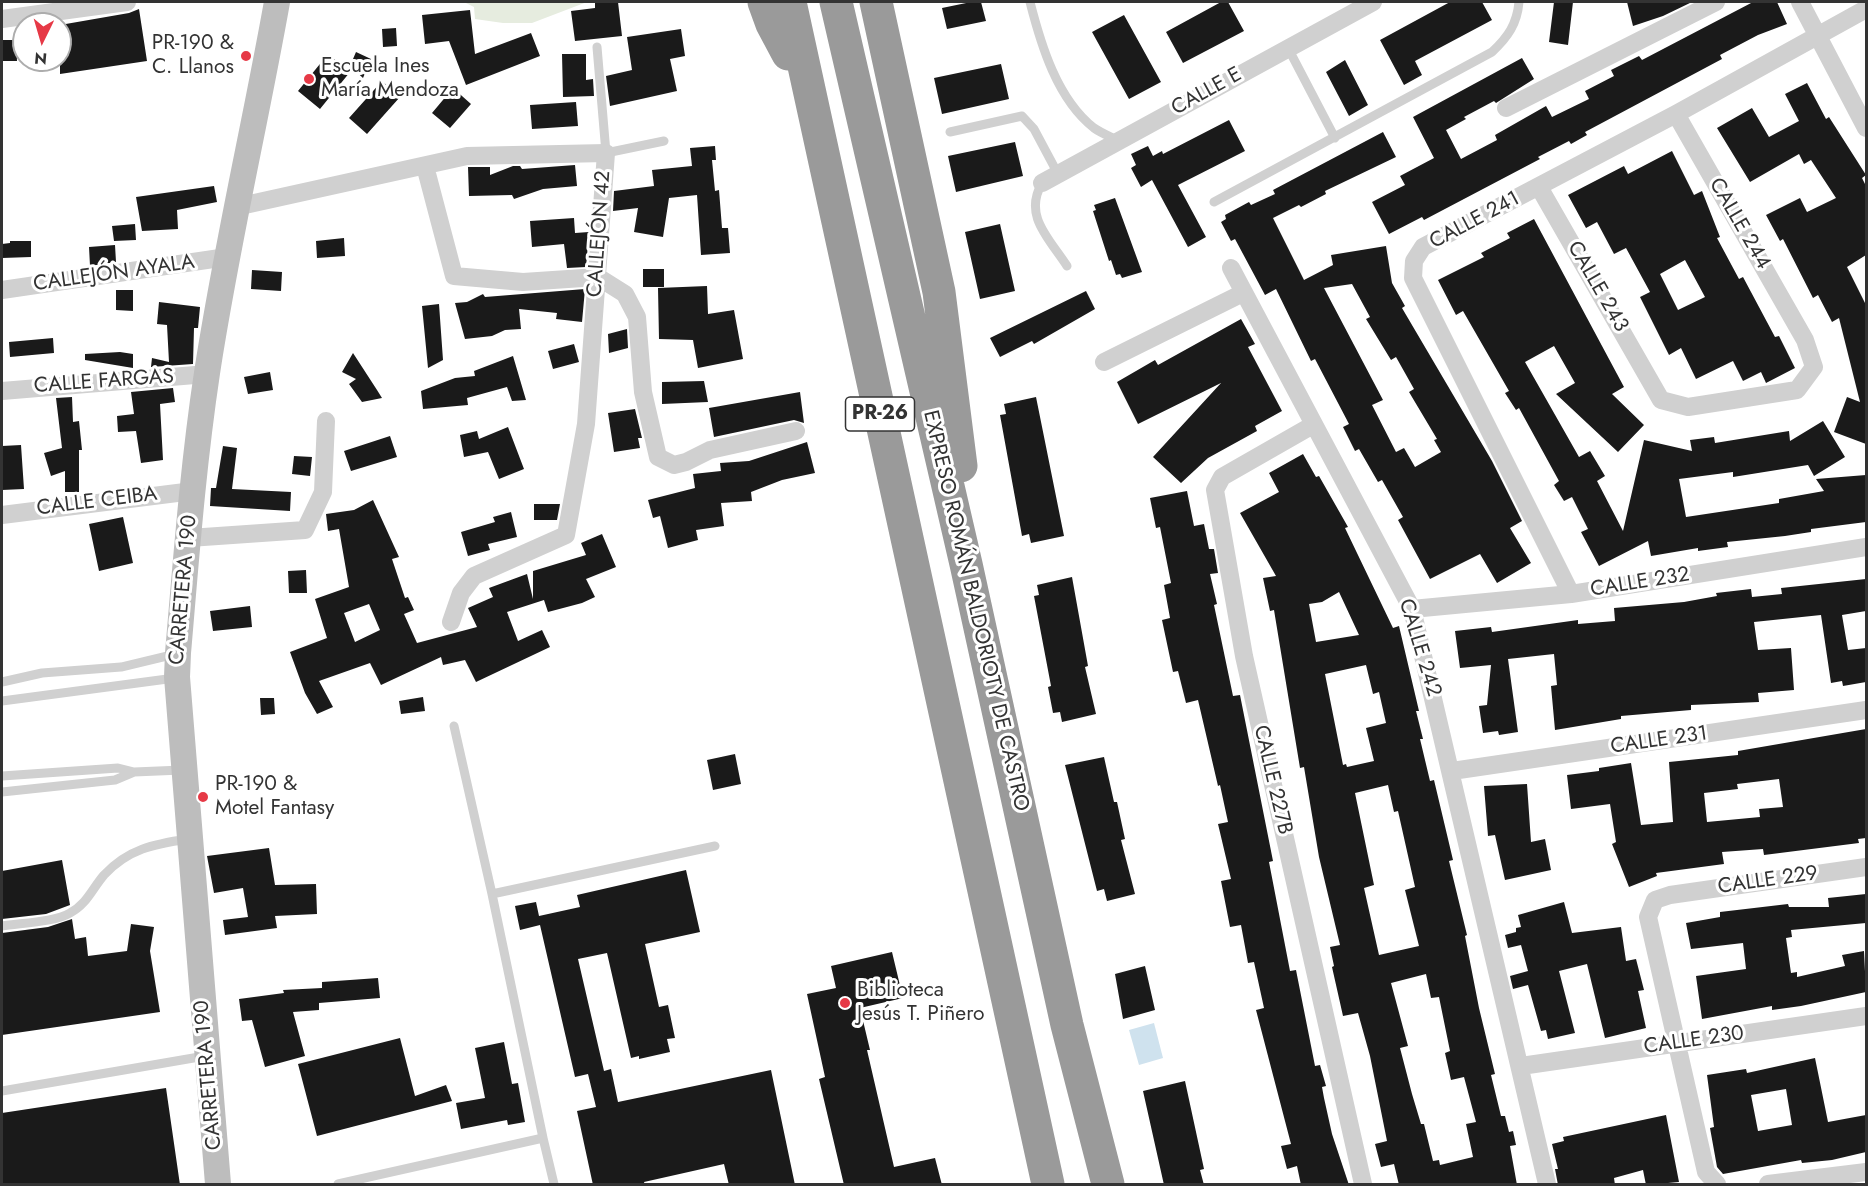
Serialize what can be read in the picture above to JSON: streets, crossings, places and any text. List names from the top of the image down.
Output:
{
  "streets": {
    "highway": ["PR-26", "EXPRESO ROMÁN BALDORIOTY DE CASTRO"],
    "street": [
      "CALLE E",
      "CALLE 241",
      "CALLE 244",
      "CALLEJÓN 42",
      "CALLEJÓN AYALA",
      "CALLE 243",
      "CALLE FARGAS",
      "CALLE CEIBA",
      "CALLE 232",
      "CARRETERA 190",
      "CALLE 242",
      "CALLE 231",
      "CALLE 227B",
      "CALLE 229",
      "CALLE 230"
    ]
  },
  "crossings": [
    ["CALLE 241", "CALLE 244"],
    ["CALLE 241", "CALLE 243"],
    ["CALLE 241", "CALLE 232"],
    ["CALLE 244", "CALLE 243"],
    ["CALLEJÓN 42", "CARRETERA 190"],
    ["CALLEJÓN AYALA", "CARRETERA 190"],
    ["CALLE FARGAS", "CARRETERA 190"],
    ["CALLE CEIBA", "CARRETERA 190"],
    ["CALLE 232", "CALLE 242"],
    ["CALLE 242", "CALLE 231"],
    ["CALLE 242", "CALLE 227B"],
    ["CALLE 242", "CALLE 230"],
    ["CALLE 229", "CALLE 230"]
  ],
  "places": [
    "PR-190 & C. Llanos",
    "Escuela Ines María Mendoza",
    "PR-190 & Motel Fantasy",
    "Biblioteca Jesús T. Piñero"
  ],
  "north": "bottom"
}
